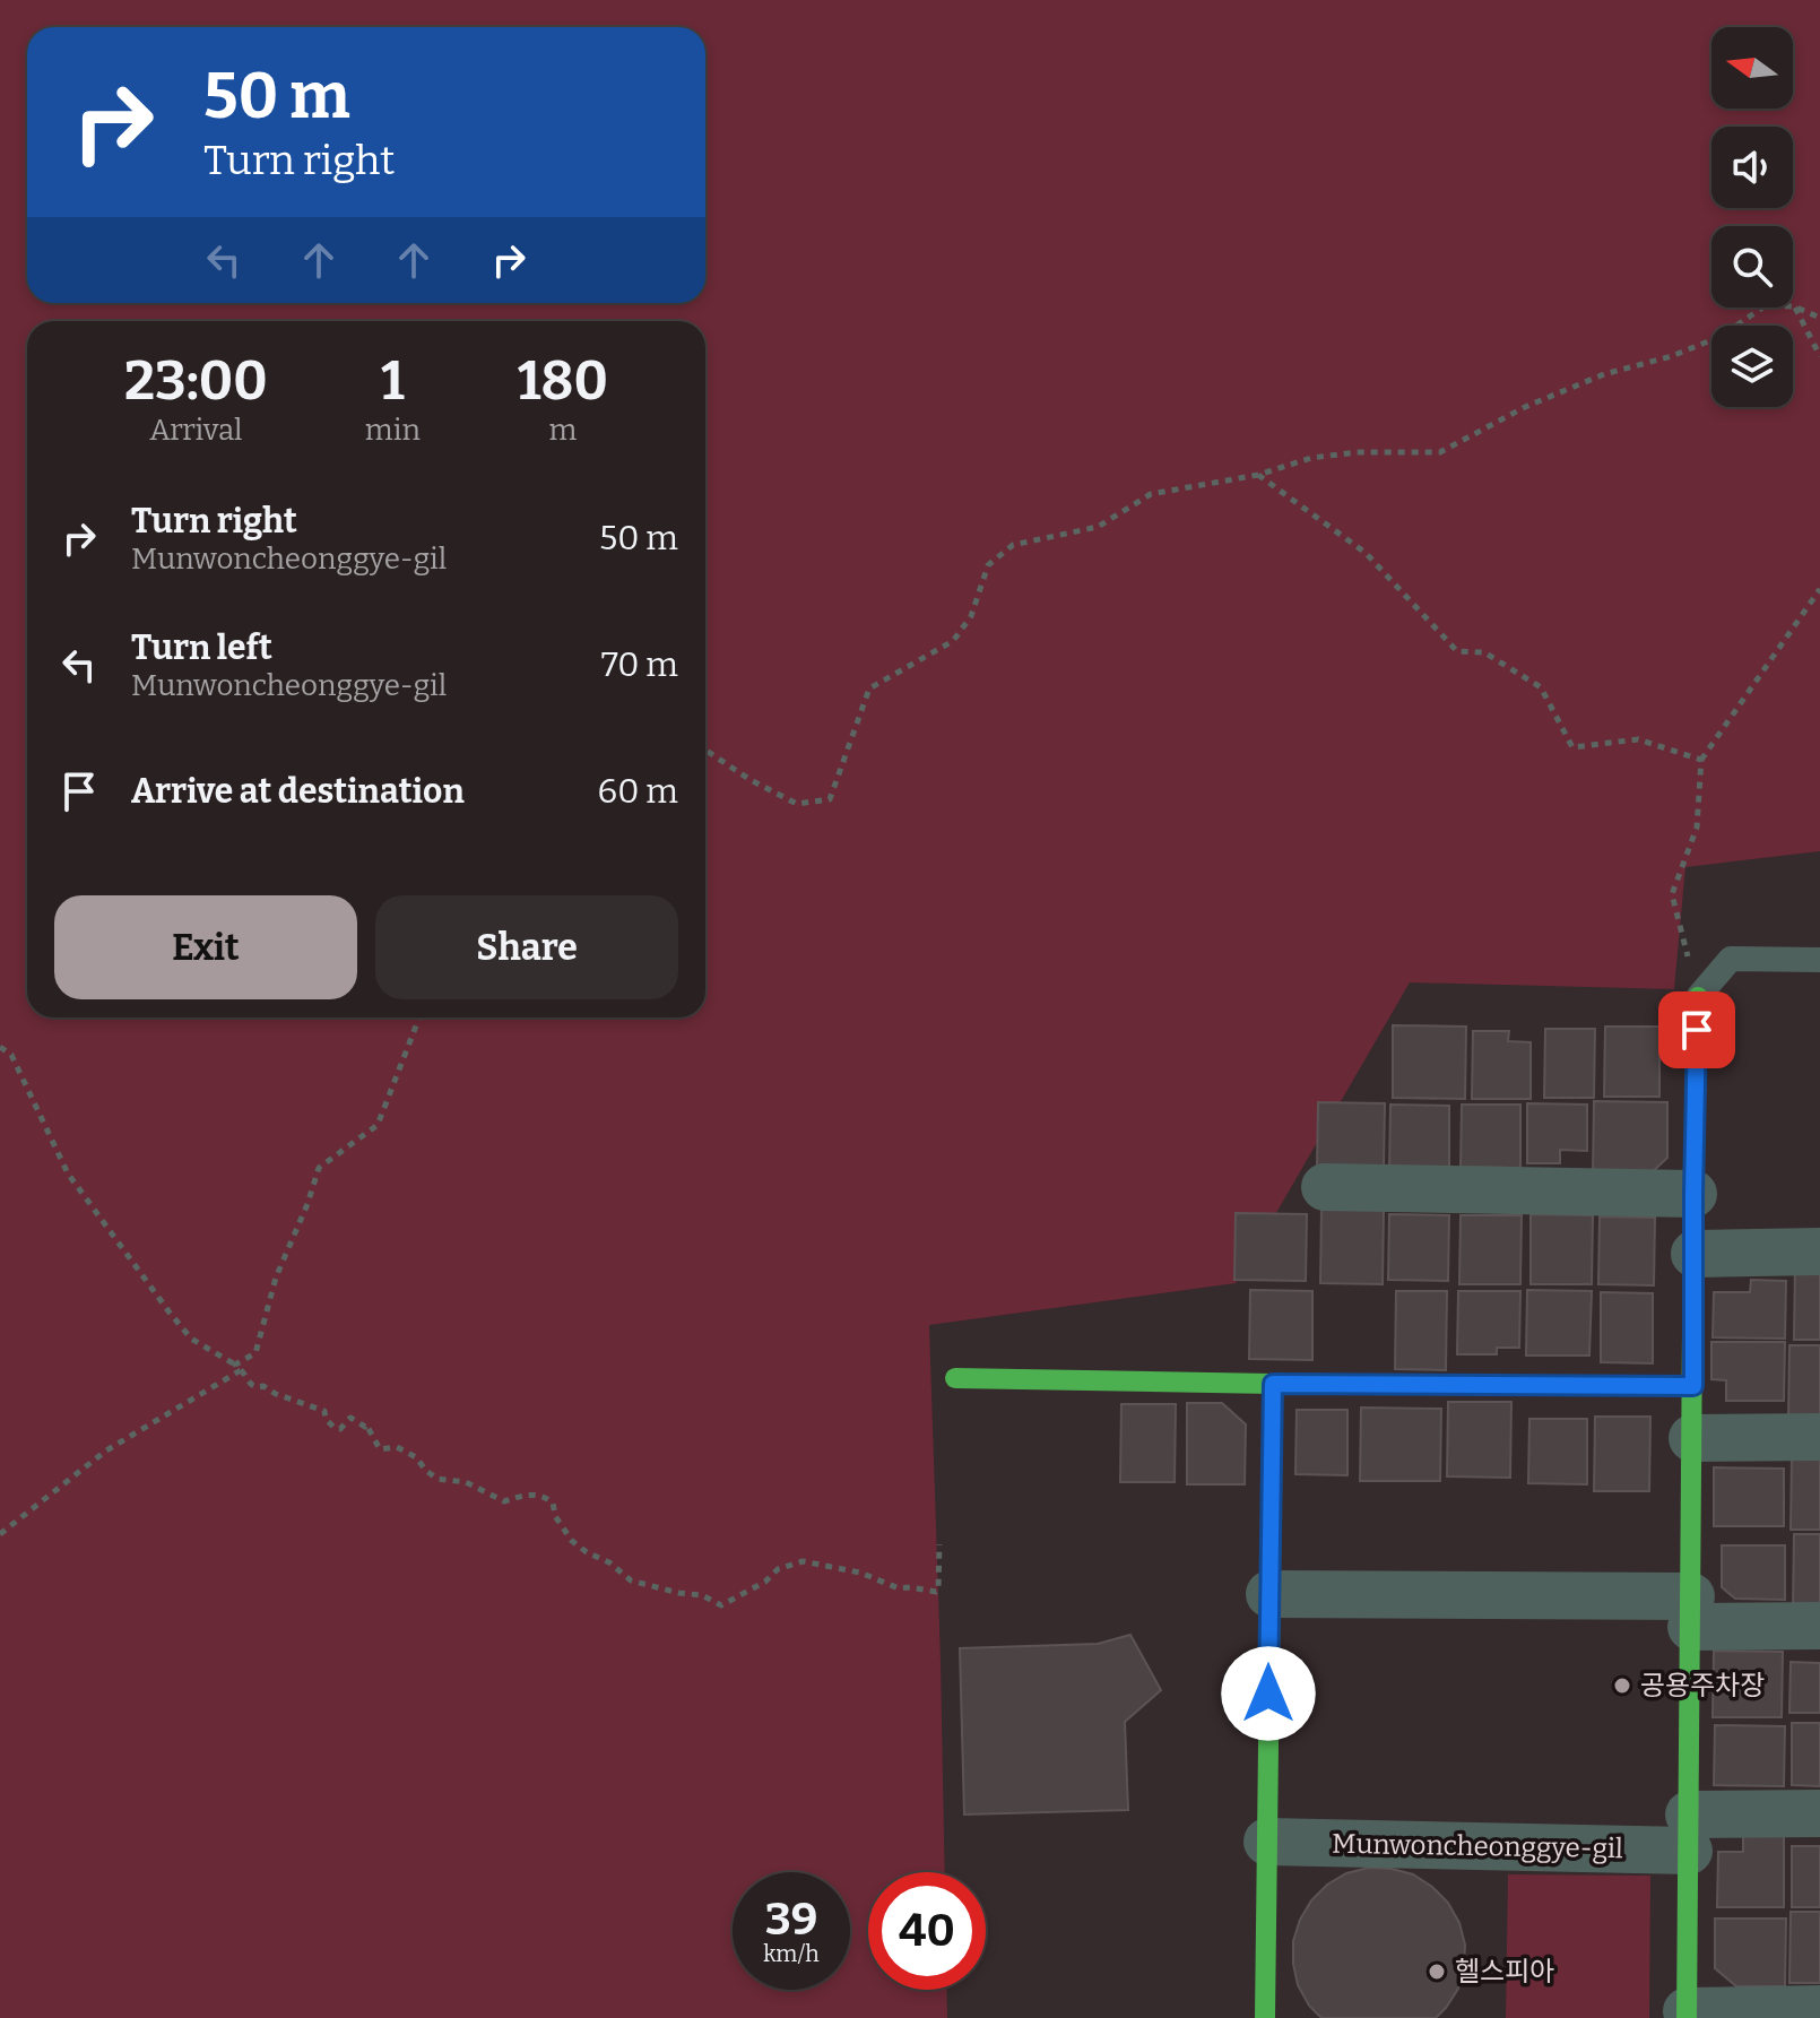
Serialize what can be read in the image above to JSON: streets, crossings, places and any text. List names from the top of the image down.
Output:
{
  "streets": {
    "street": ["Munwoncheonggye-gil"]
  },
  "places": ["공용주차장", "헬스피아"],
  "north": "left",
  "page": {
    "turn": ["50 m", "Turn right"],
    "eta": [
      "23:00",
      "Arrival",
      "1",
      "min",
      "180",
      "m"
    ],
    "list": [
      {
        "name": "Turn right",
        "note": "Munwoncheonggye-gil",
        "value": "50 m"
      },
      {
        "name": "Turn left",
        "note": "Munwoncheonggye-gil",
        "value": "70 m"
      },
      {
        "name": "Arrive at destination",
        "value": "60 m"
      }
    ],
    "buttons": ["Exit", "Share"],
    "speed": "39 km/h",
    "limit": "40"
  }
}
